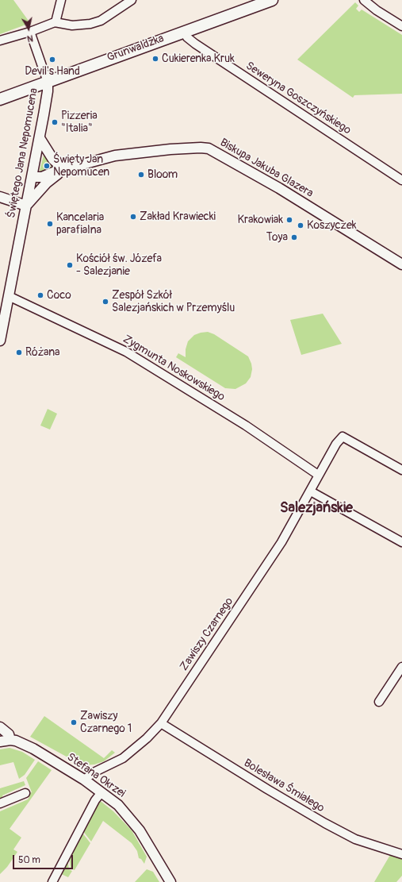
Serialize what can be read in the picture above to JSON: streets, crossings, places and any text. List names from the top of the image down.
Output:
{
  "streets": {
    "main road": ["Grunwaldzka"],
    "street": [
      "Seweryna Goszczyńskiego",
      "Świętego Jana Nepomucena",
      "Biskupa Jakuba Glazera",
      "Zygmunta Noskowskiego",
      "Zawiszy Czarnego",
      "Stefana Okrzei",
      "Bolesława Śmiałego"
    ]
  },
  "crossings": [
    ["Grunwaldzka", "Seweryna Goszczyńskiego"],
    ["Grunwaldzka", "Świętego Jana Nepomucena"],
    ["Świętego Jana Nepomucena", "Biskupa Jakuba Glazera"],
    ["Świętego Jana Nepomucena", "Zygmunta Noskowskiego"],
    ["Zygmunta Noskowskiego", "Zawiszy Czarnego"],
    ["Zawiszy Czarnego", "Stefana Okrzei"],
    ["Zawiszy Czarnego", "Bolesława Śmiałego"]
  ],
  "districts": ["Salezjańskie"],
  "places": [
    "Cukierenka Kruk",
    "Devil's Hand",
    "Pizzeria \"Italia\"",
    "Święty Jan Nepomucen",
    "Bloom",
    "Zakład Krawiecki",
    "Krakowiak",
    "Kancelaria parafialna",
    "Koszyczek",
    "Toya",
    "Kościół św. Józefa - Salezjanie",
    "Coco",
    "Zespół Szkół Salezjańskich w Przemyślu",
    "Różana",
    "Zawiszy Czarnego 1"
  ],
  "scale_bar": "50 m",
  "north": "bottom"
}
